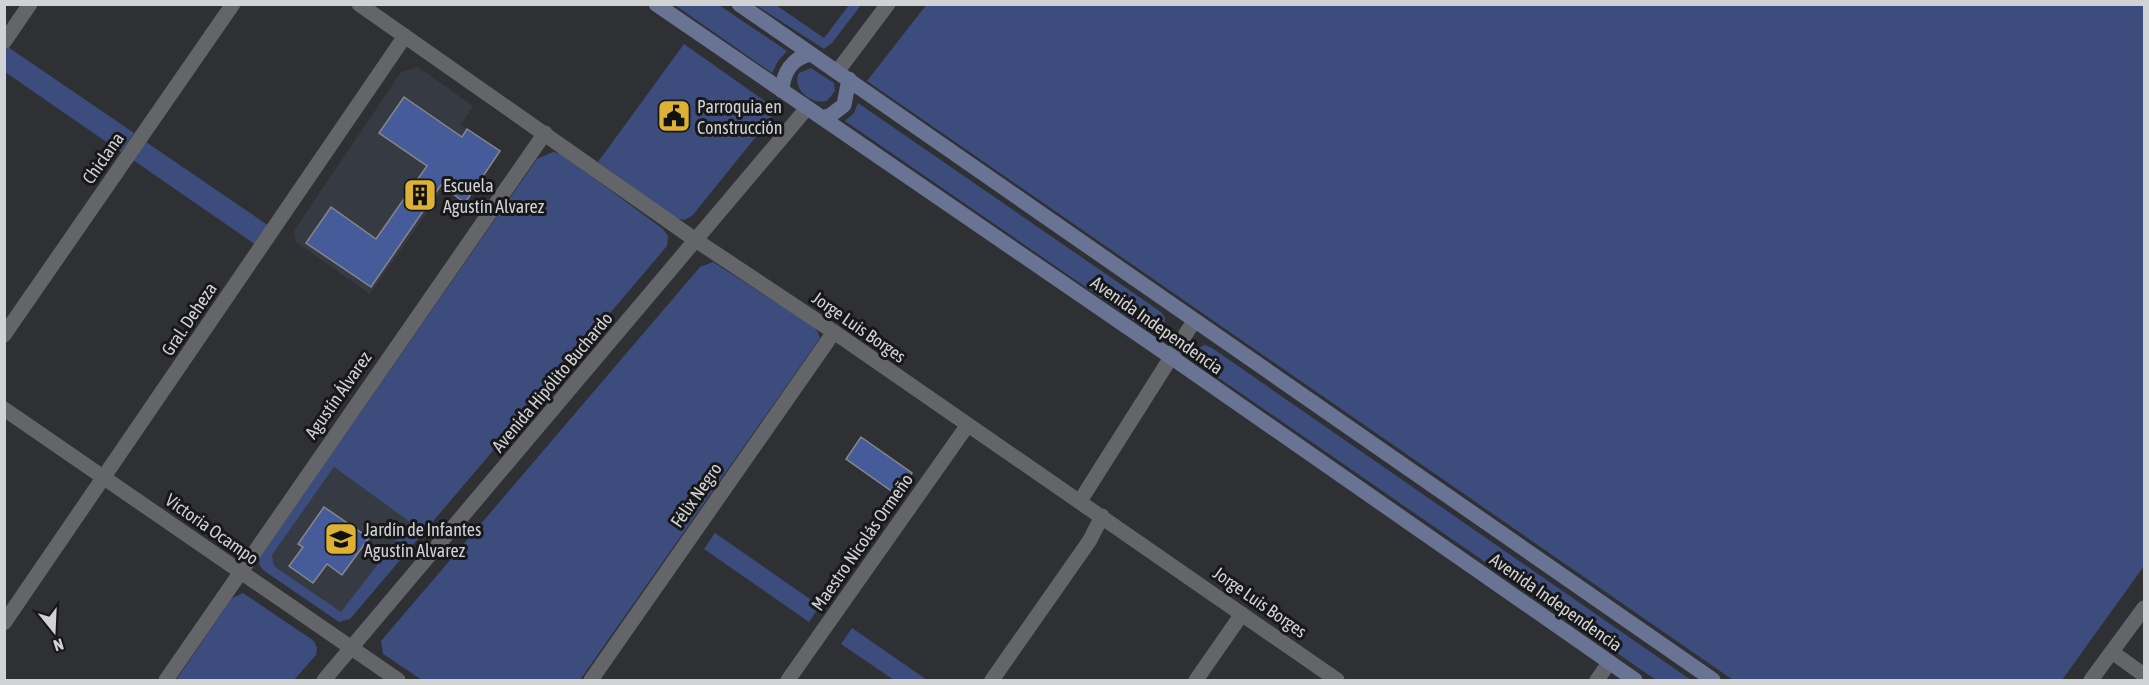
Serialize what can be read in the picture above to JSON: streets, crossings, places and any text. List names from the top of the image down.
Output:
{
  "streets": {
    "main road": ["Avenida Independencia"],
    "street": [
      "Chiclana",
      "Gral. Deheza",
      "Jorge Luis Borges",
      "Avenida Hipólito Buchardo",
      "Agustín Álvarez",
      "Félix Negro",
      "Victoria Ocampo",
      "Maestro Nicolás Ormeño"
    ]
  },
  "crossings": [
    ["Gral. Deheza", "Jorge Luis Borges"],
    ["Gral. Deheza", "Victoria Ocampo"],
    ["Avenida Independencia", "Avenida Hipólito Buchardo"],
    ["Jorge Luis Borges", "Avenida Hipólito Buchardo"],
    ["Jorge Luis Borges", "Agustín Álvarez"],
    ["Jorge Luis Borges", "Félix Negro"],
    ["Jorge Luis Borges", "Maestro Nicolás Ormeño"],
    ["Avenida Hipólito Buchardo", "Victoria Ocampo"],
    ["Agustín Álvarez", "Victoria Ocampo"]
  ],
  "places": {
    "public building": ["Parroquia en Construcción"],
    "building": ["Escuela Agustín Alvarez"],
    "school or university": ["Jardín de Infantes Agustín Alvarez"]
  },
  "north": "bottom"
}
